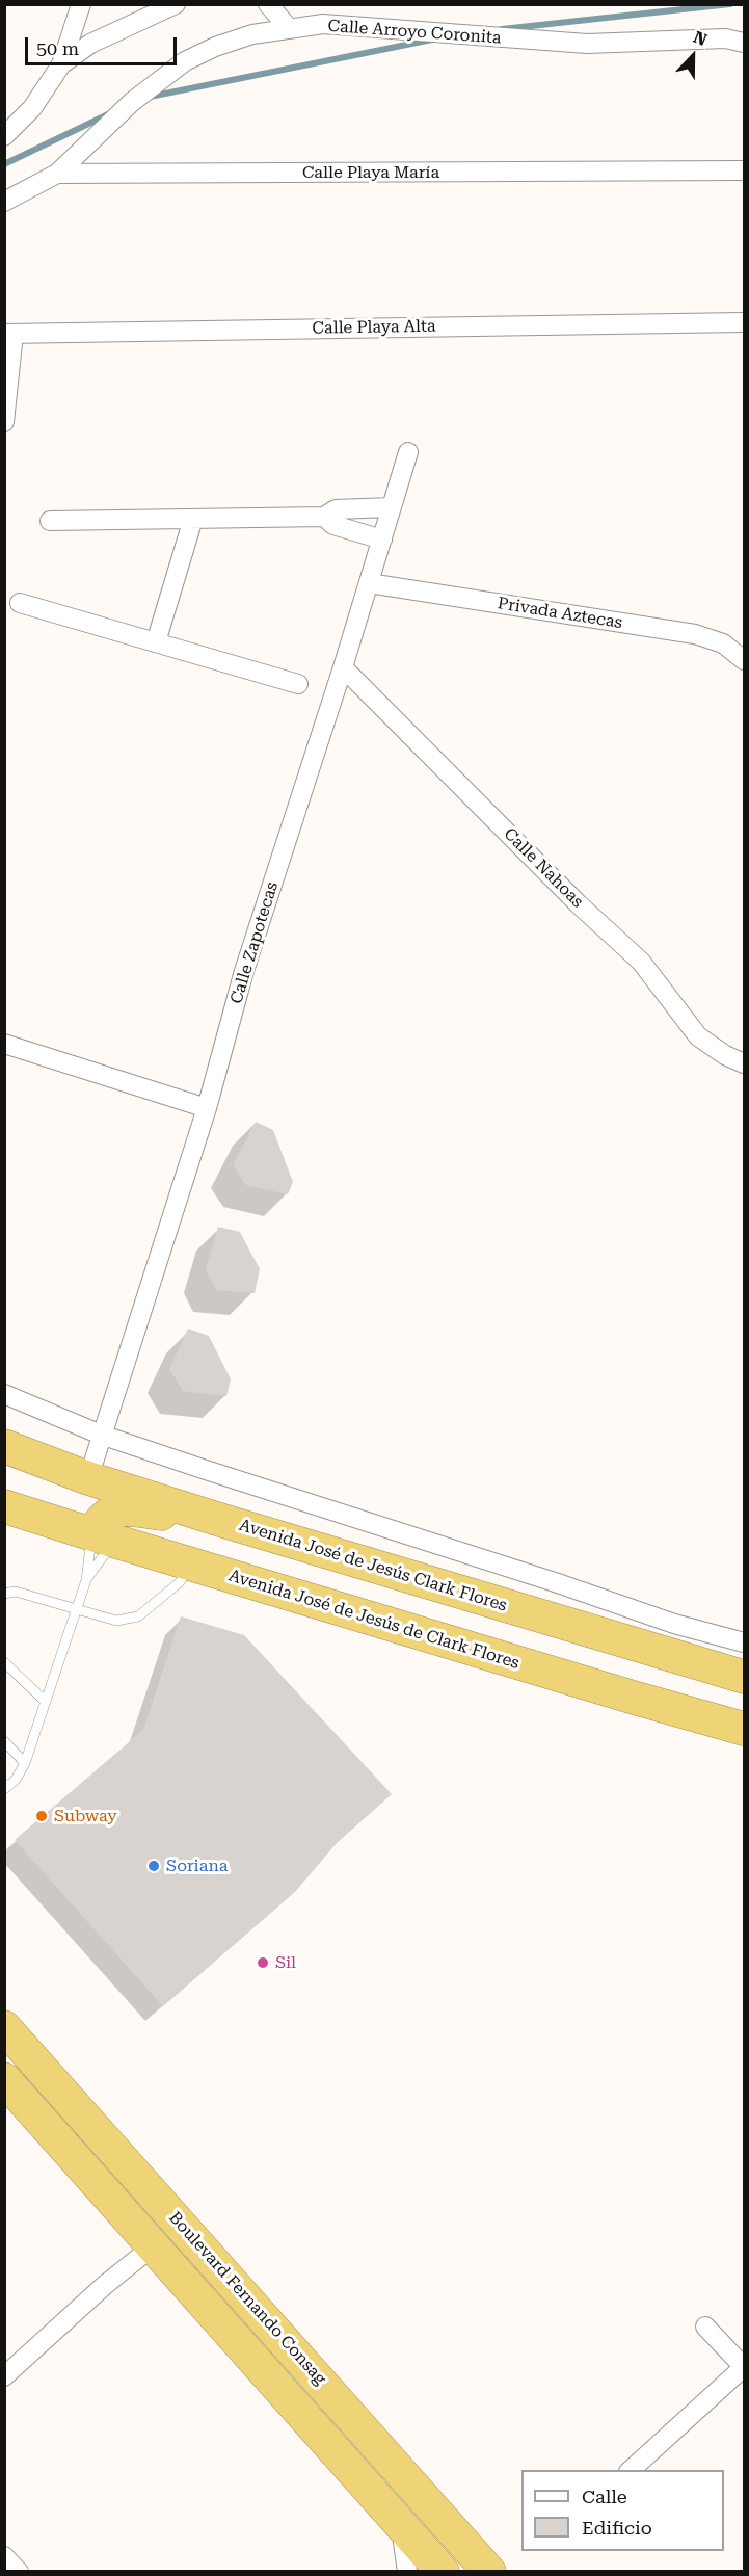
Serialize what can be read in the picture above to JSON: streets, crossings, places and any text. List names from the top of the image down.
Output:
{
  "streets": {
    "highway": ["Avenida José de Jesús Clark Flores", "Avenida José de Jesús de Clark Flores", "Boulevard Fernando Consag"],
    "street": [
      "Calle Arroyo Coronita",
      "Calle Playa María",
      "Calle Playa Alta",
      "Privada Aztecas",
      "Calle Nahoas",
      "Calle Zapotecas"
    ]
  },
  "crossings": [
    ["Calle Arroyo Coronita", "Calle Playa María"],
    ["Privada Aztecas", "Calle Zapotecas"],
    ["Calle Nahoas", "Calle Zapotecas"],
    ["Calle Zapotecas", "Avenida José de Jesús Clark Flores"]
  ],
  "places": ["Subway", "Soriana", "Sil"],
  "legend": ["Calle", "Edificio"],
  "scale_bar": "50 m",
  "north": "top"
}
